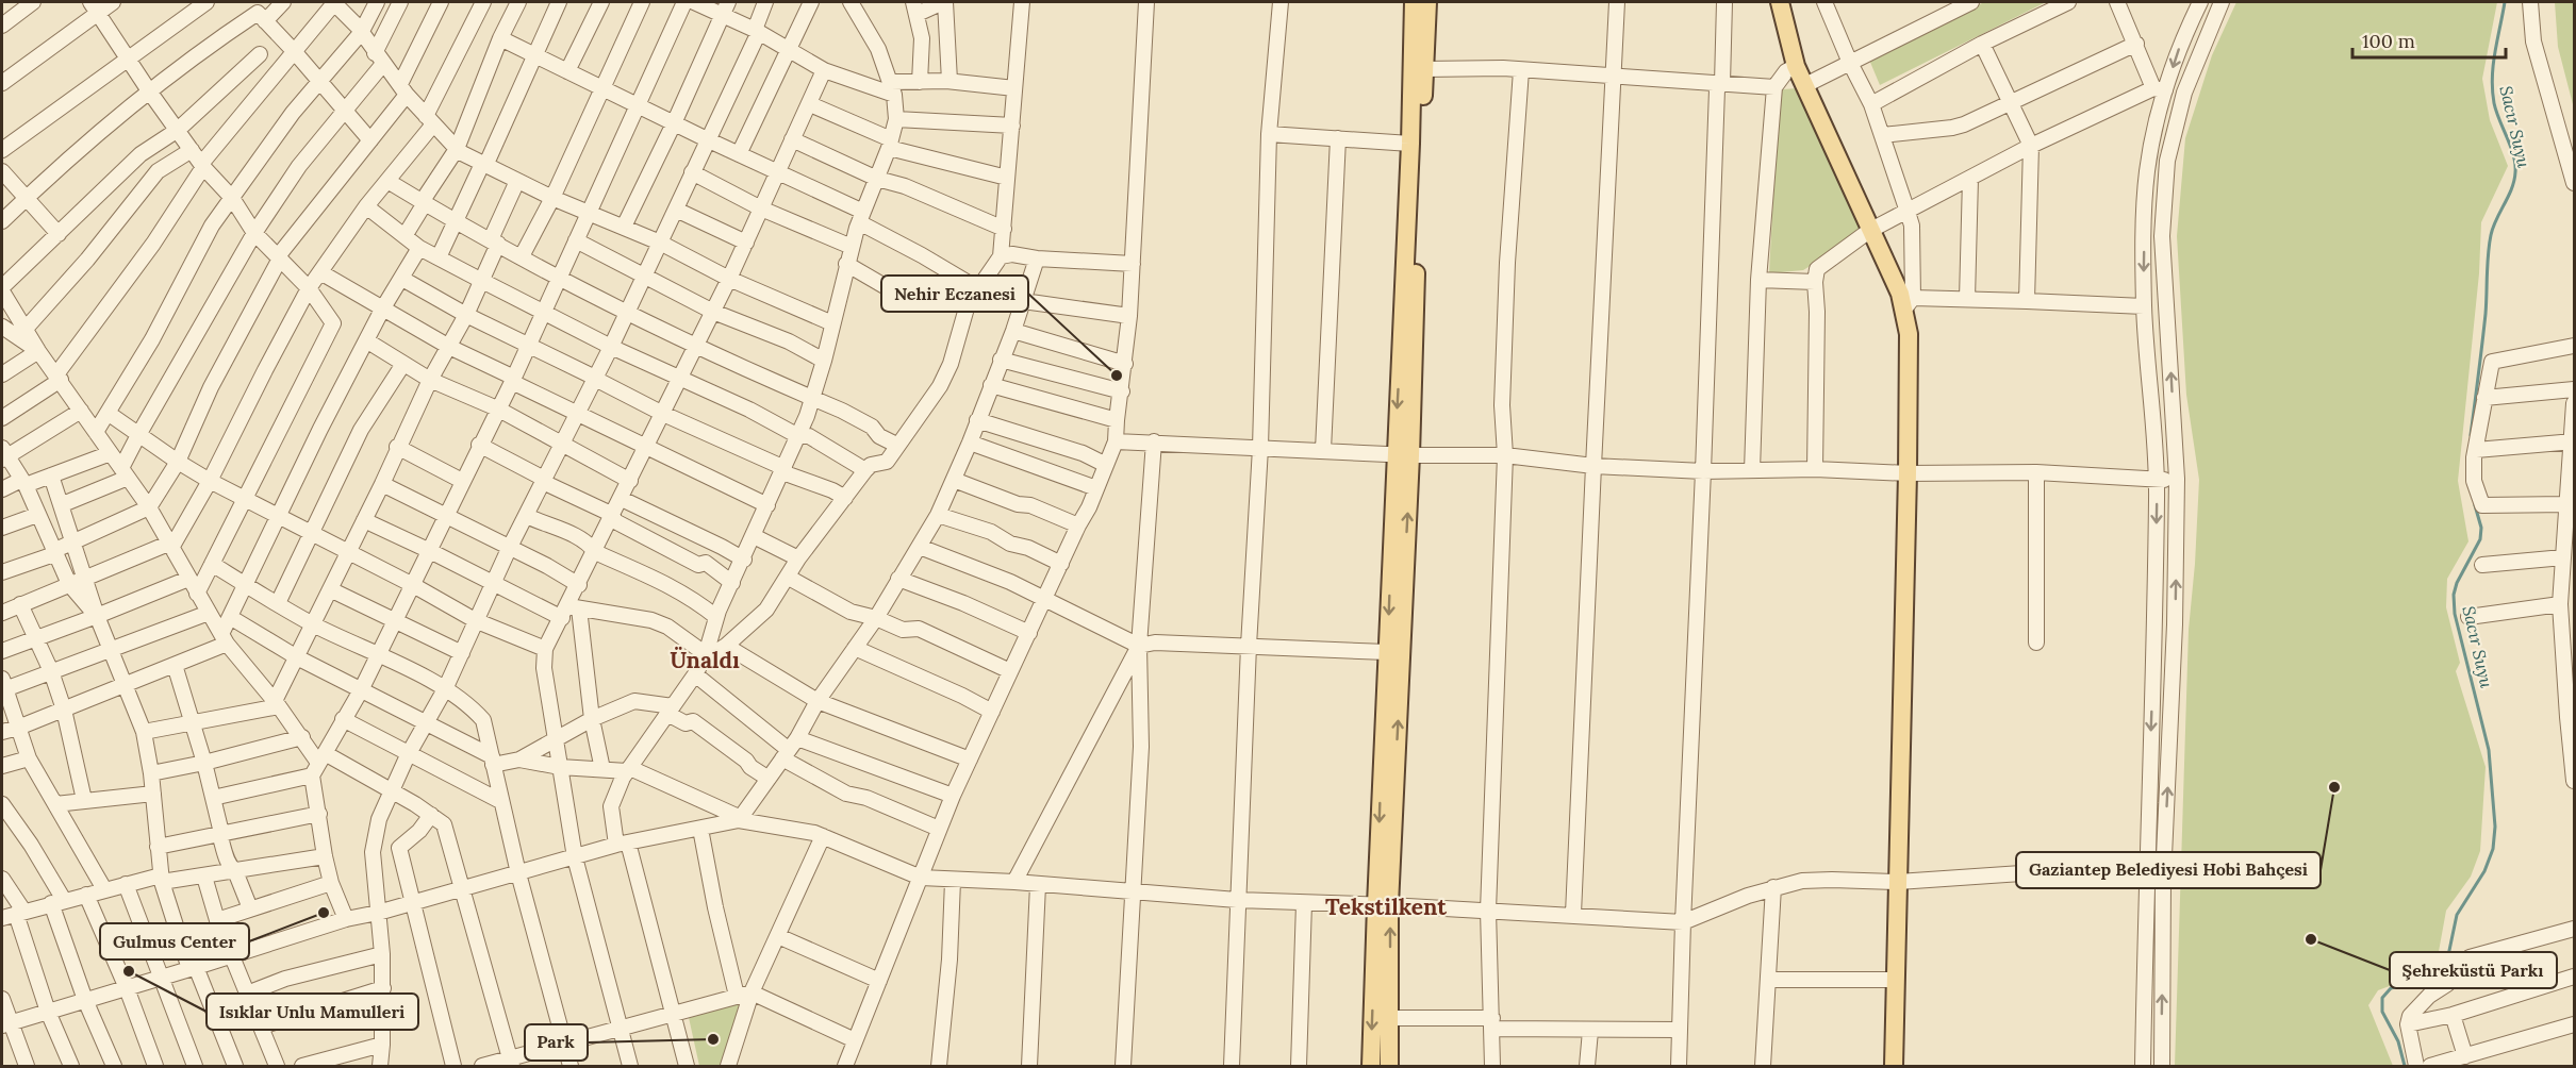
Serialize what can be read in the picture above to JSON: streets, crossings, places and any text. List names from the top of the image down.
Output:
{
  "districts": ["Ünaldı", "Tekstilkent"],
  "water": ["Sacır Suyu"],
  "places": [
    "Nehir Eczanesi",
    "Gaziantep Belediyesi Hobi Bahçesi",
    "Gulmus Center",
    "Şehreküstü Parkı",
    "Isıklar Unlu Mamulleri",
    "Park"
  ],
  "scale_bar": "100 m"
}
